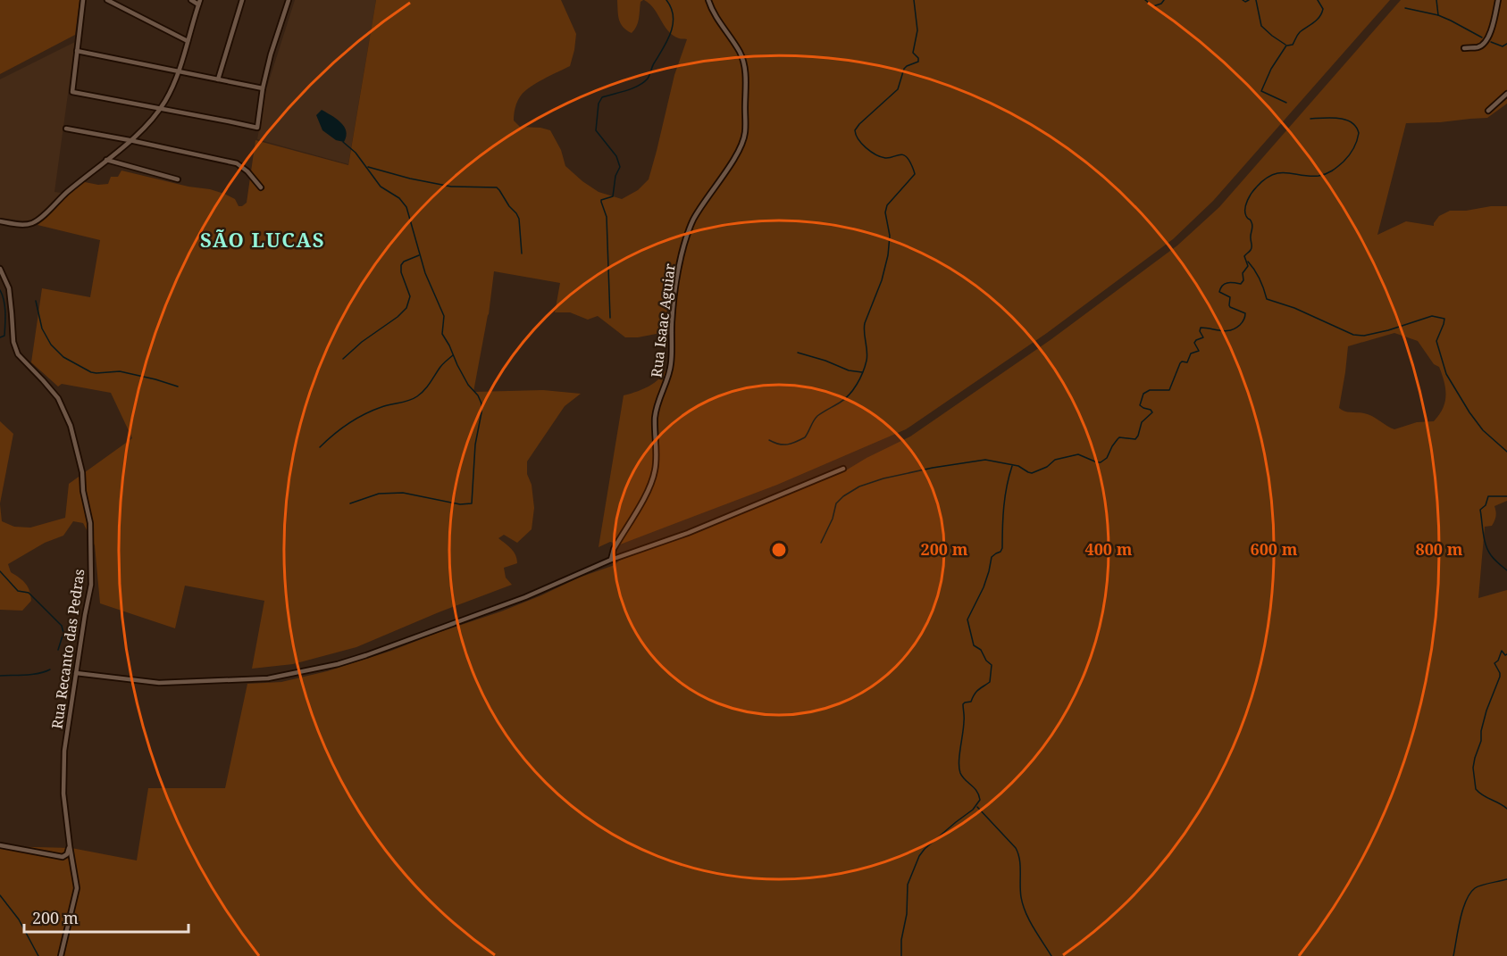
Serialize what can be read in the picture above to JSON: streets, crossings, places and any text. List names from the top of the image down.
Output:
{
  "streets": {
    "street": ["Rua Isaac Aguiar", "Rua Recanto das Pedras"]
  },
  "districts": ["SÃO LUCAS"],
  "scale_bar": "200 m",
  "rings": [
    "200 m",
    "400 m",
    "600 m",
    "800 m"
  ]
}
